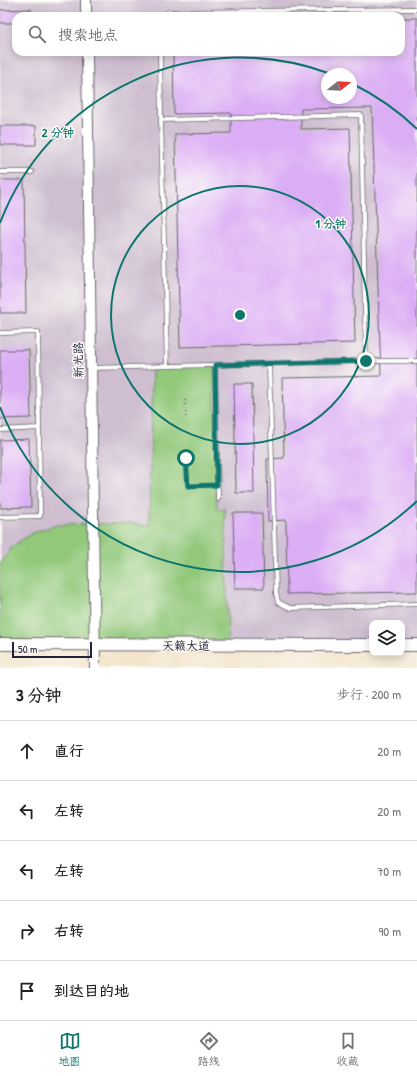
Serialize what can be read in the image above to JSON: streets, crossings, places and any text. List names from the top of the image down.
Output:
{
  "streets": {
    "main road": ["天籁大道"],
    "street": ["新光路"]
  },
  "crossings": [
    ["新光路", "天籁大道"]
  ],
  "scale_bar": "50 m",
  "north": "right",
  "page": {
    "search": "搜索地点",
    "scale": "50 m",
    "heading": ["3 分钟", "步行 · 200 m"],
    "list": [
      ["直行", "20 m"],
      ["左转", "20 m"],
      ["左转", "70 m"],
      ["右转", "90 m"],
      "到达目的地"
    ],
    "nav": ["地图", "路线", "收藏"]
  },
  "rings": ["2 分钟", "1 分钟"]
}
